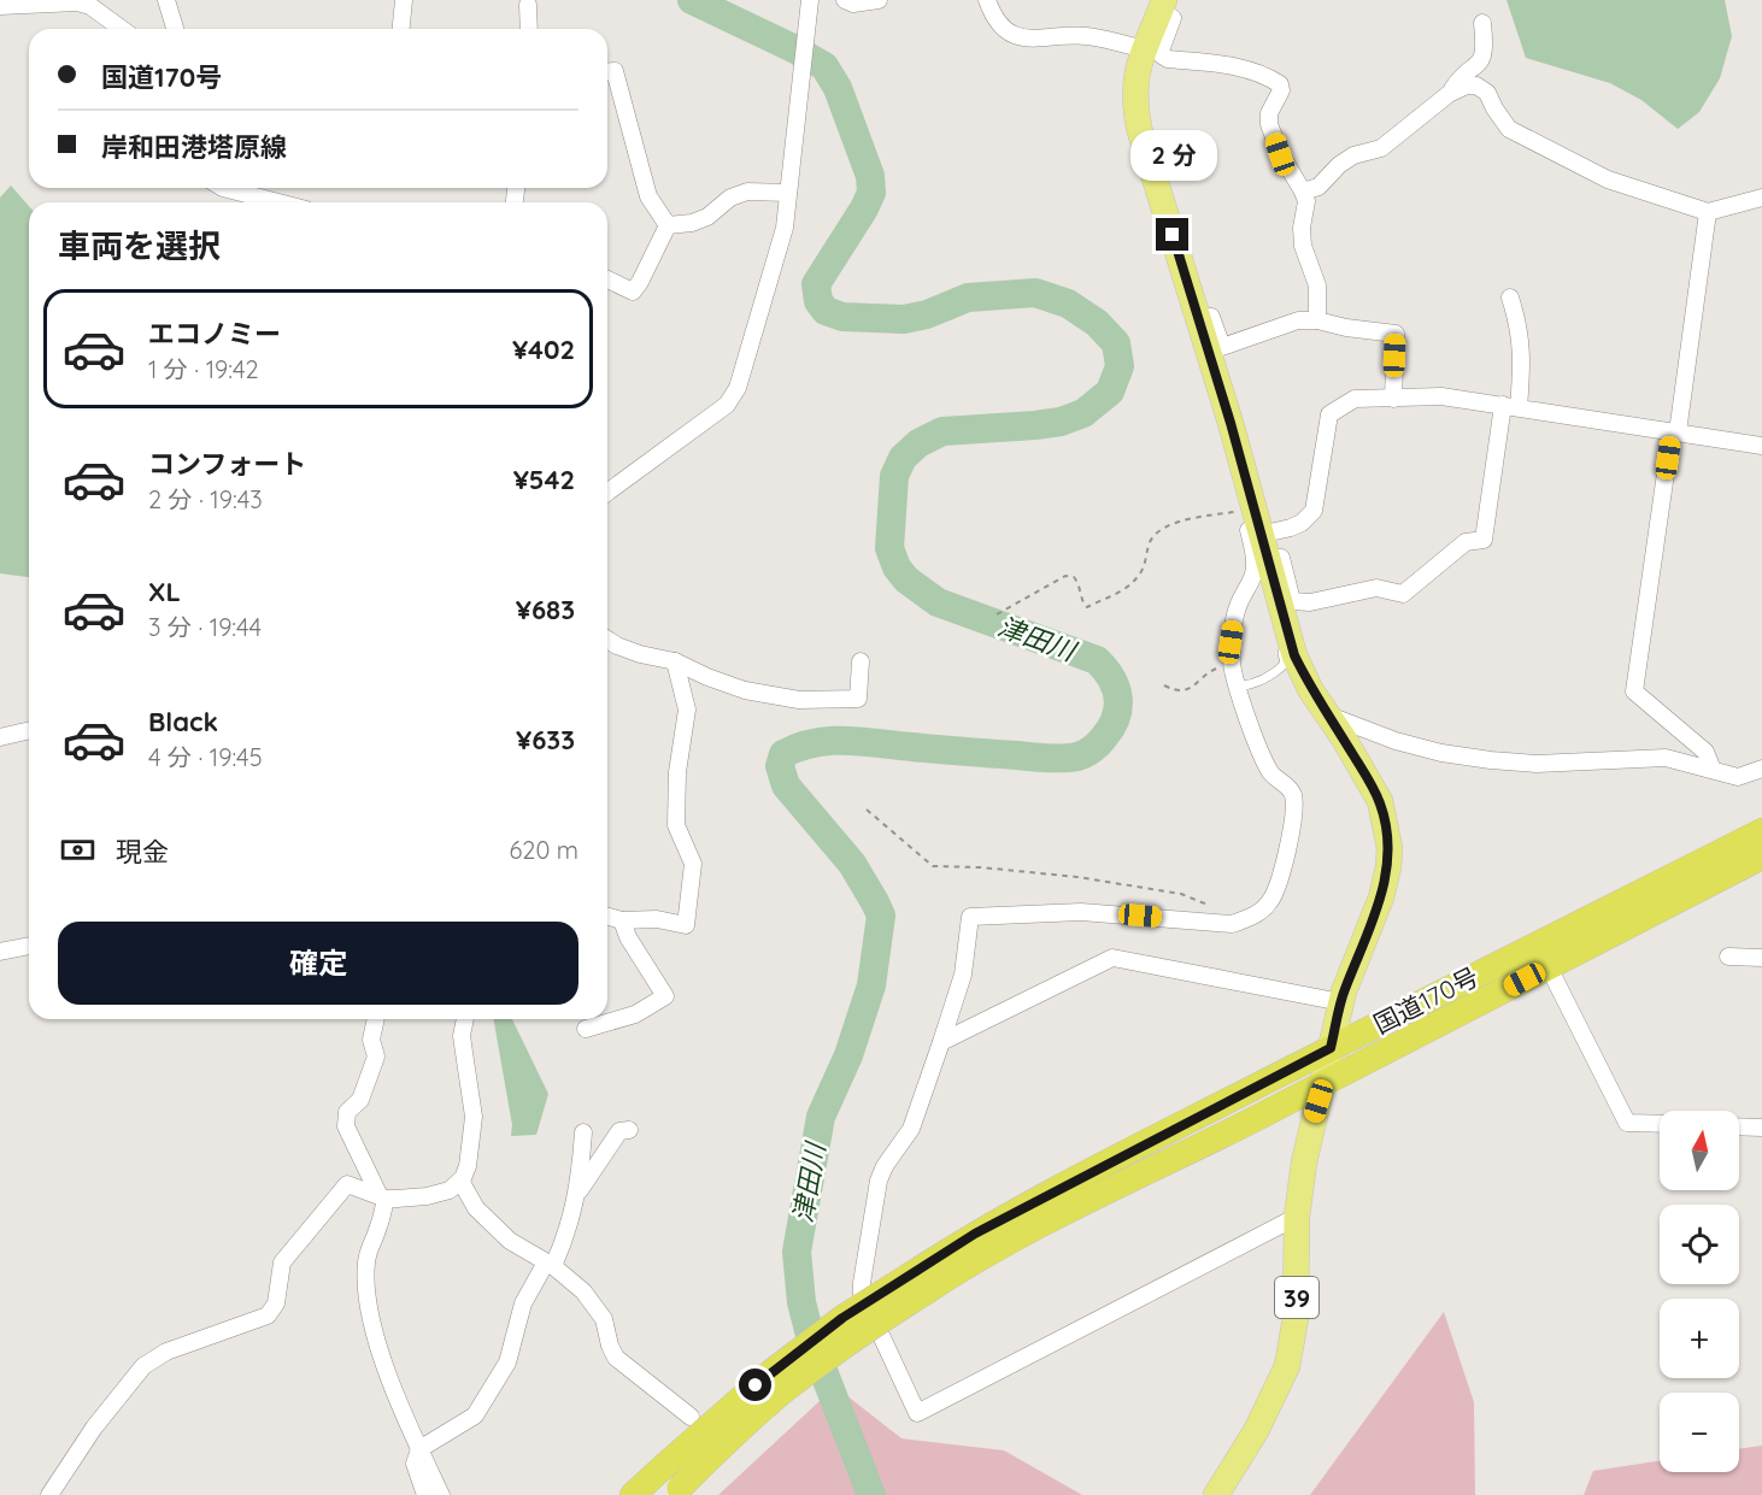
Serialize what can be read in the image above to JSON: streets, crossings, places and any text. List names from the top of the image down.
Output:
{
  "streets": {
    "highway": ["国道170号"],
    "main road": ["39"]
  },
  "crossings": [
    ["国道170号", "39"]
  ],
  "water": ["津田川"],
  "north": "top",
  "page": {
    "banner": ["国道170号", "岸和田港塔原線"],
    "bubble": "2 分",
    "heading": "車両を選択",
    "list": [
      {
        "name": "エコノミー",
        "note": "1 分 · 19:42",
        "value": "¥402"
      },
      {
        "name": "コンフォート",
        "note": "2 分 · 19:43",
        "value": "¥542"
      },
      {
        "name": "XL",
        "note": "3 分 · 19:44",
        "value": "¥683"
      },
      {
        "name": "Black",
        "note": "4 分 · 19:45",
        "value": "¥633"
      }
    ],
    "pay": ["現金", "620 m"],
    "buttons": "確定",
    "map_buttons": ["+", "−"]
  }
}
